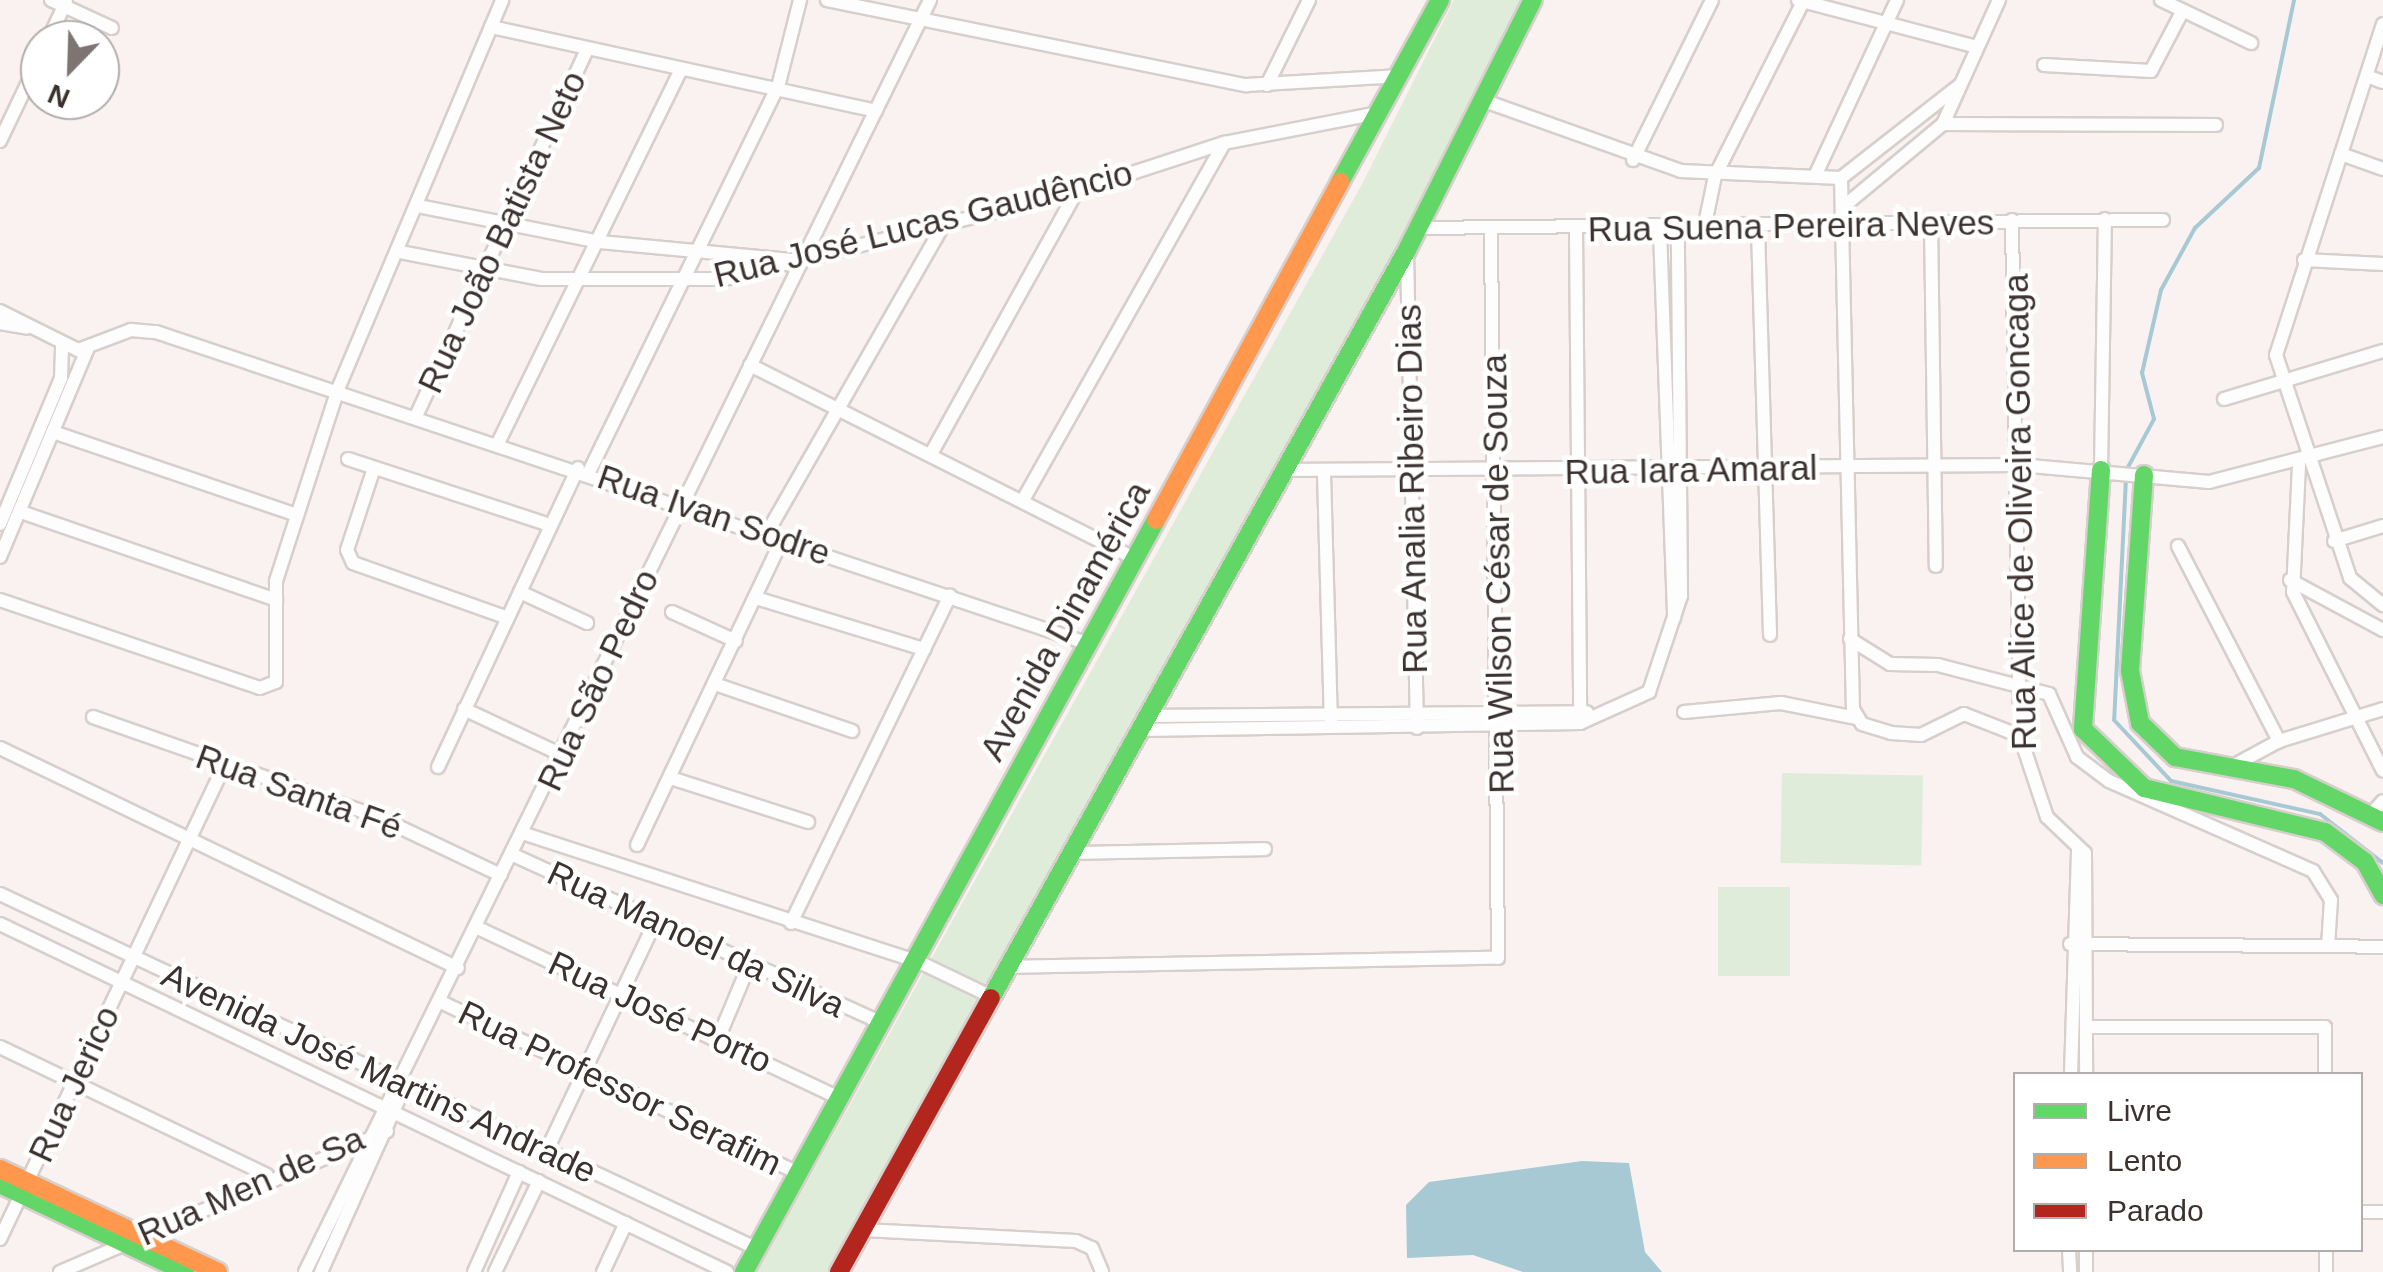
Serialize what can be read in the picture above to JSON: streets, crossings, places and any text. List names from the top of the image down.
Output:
{
  "streets": {
    "main road": ["Avenida Dinamérica"],
    "street": [
      "Rua José Lucas Gaudêncio",
      "Rua Suena Pereira Neves",
      "Rua João Batista Neto",
      "Rua Iara Amaral",
      "Rua Analia Ribeiro Dias",
      "Rua Alice de Oliveira Goncaga",
      "Rua Ivan Sodre",
      "Rua Wilson César de Souza",
      "Rua São Pedro",
      "Rua Santa Fé",
      "Rua Manoel da Silva",
      "Rua José Porto",
      "Avenida José Martins Andrade",
      "Rua Jerico",
      "Rua Professor Serafim",
      "Rua Men de Sa"
    ]
  },
  "crossings": [
    ["Rua José Lucas Gaudêncio", "Rua João Batista Neto"],
    ["Rua José Lucas Gaudêncio", "Avenida Dinamérica"],
    ["Rua José Lucas Gaudêncio", "Rua São Pedro"],
    ["Rua Suena Pereira Neves", "Rua Alice de Oliveira Goncaga"],
    ["Rua Suena Pereira Neves", "Rua Wilson César de Souza"],
    ["Rua João Batista Neto", "Rua Ivan Sodre"],
    ["Rua Iara Amaral", "Rua Analia Ribeiro Dias"],
    ["Rua Iara Amaral", "Rua Alice de Oliveira Goncaga"],
    ["Rua Iara Amaral", "Rua Wilson César de Souza"],
    ["Rua Ivan Sodre", "Avenida Dinamérica"],
    ["Rua Ivan Sodre", "Rua São Pedro"],
    ["Avenida Dinamérica", "Rua Manoel da Silva"],
    ["Avenida Dinamérica", "Rua José Porto"],
    ["Avenida Dinamérica", "Avenida José Martins Andrade"],
    ["Avenida Dinamérica", "Rua Professor Serafim"],
    ["Rua São Pedro", "Rua Santa Fé"],
    ["Rua São Pedro", "Rua Manoel da Silva"],
    ["Rua São Pedro", "Rua José Porto"],
    ["Rua São Pedro", "Avenida José Martins Andrade"],
    ["Rua São Pedro", "Rua Professor Serafim"],
    ["Rua Santa Fé", "Rua Jerico"],
    ["Avenida José Martins Andrade", "Rua Jerico"]
  ],
  "legend": ["Livre", "Lento", "Parado"],
  "north": "bottom left"
}
